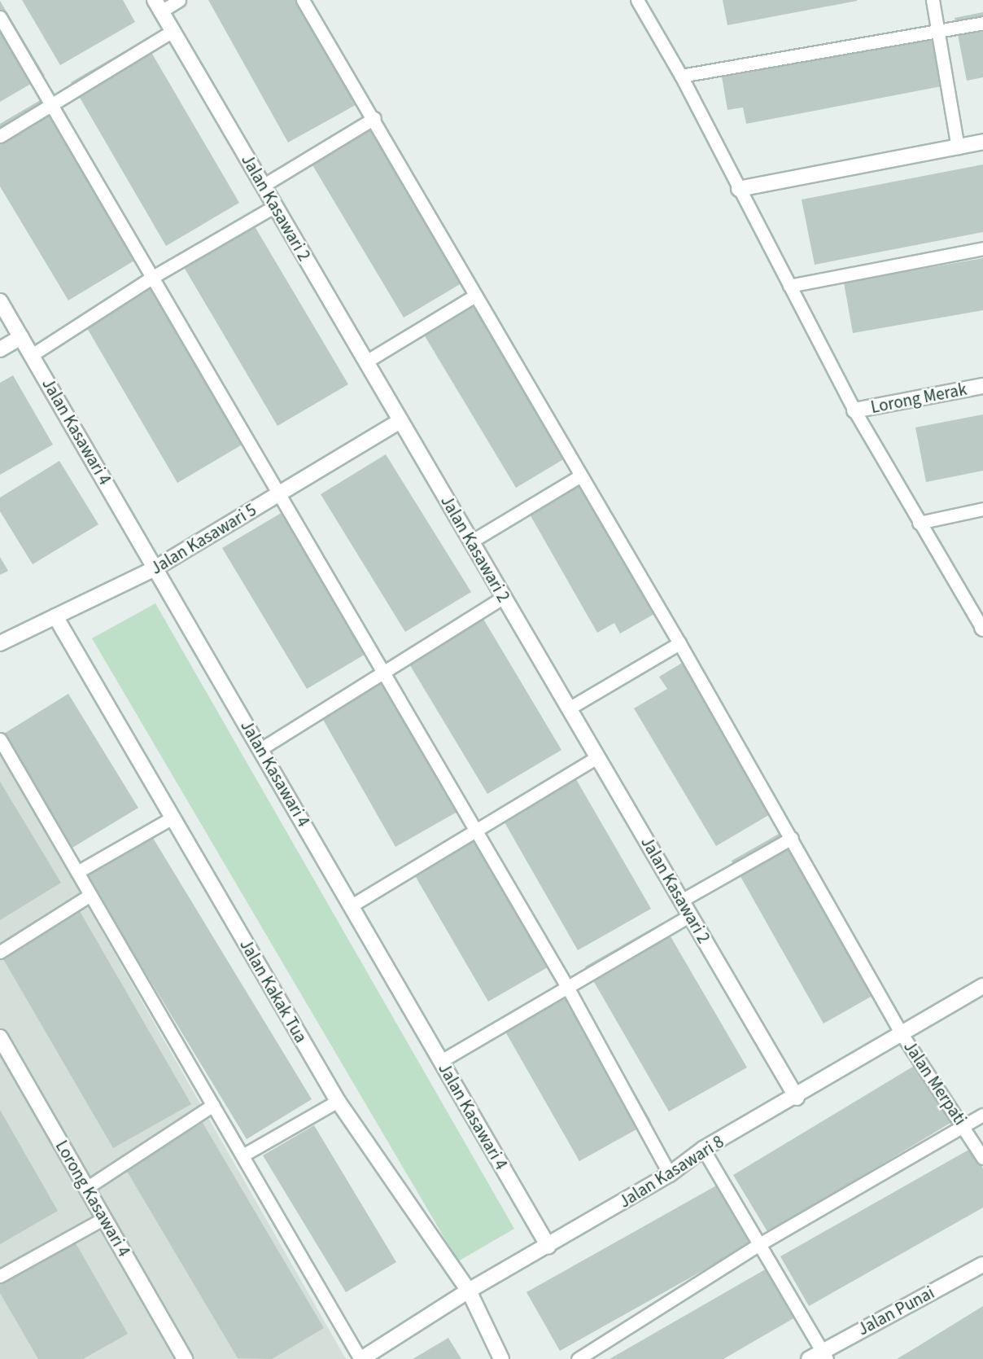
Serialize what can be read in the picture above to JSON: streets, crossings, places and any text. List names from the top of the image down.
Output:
{
  "streets": {
    "street": [
      "Jalan Kasawari 2",
      "Lorong Merak",
      "Jalan Kasawari 4",
      "Jalan Kasawari 5",
      "Jalan Kakak Tua",
      "Jalan Kasawari 8",
      "Lorong Kasawari 4",
      "Jalan Punai"
    ],
    "lane": ["Jalan Merpati"]
  },
  "crossings": [
    ["Jalan Kasawari 2", "Jalan Kasawari 5"],
    ["Jalan Kasawari 2", "Jalan Kasawari 8"],
    ["Jalan Kasawari 4", "Jalan Kasawari 5"],
    ["Jalan Kasawari 4", "Jalan Kasawari 8"],
    ["Jalan Kasawari 5", "Jalan Kakak Tua"],
    ["Jalan Kakak Tua", "Jalan Kasawari 8"],
    ["Jalan Merpati", "Jalan Kasawari 8"]
  ]
}
